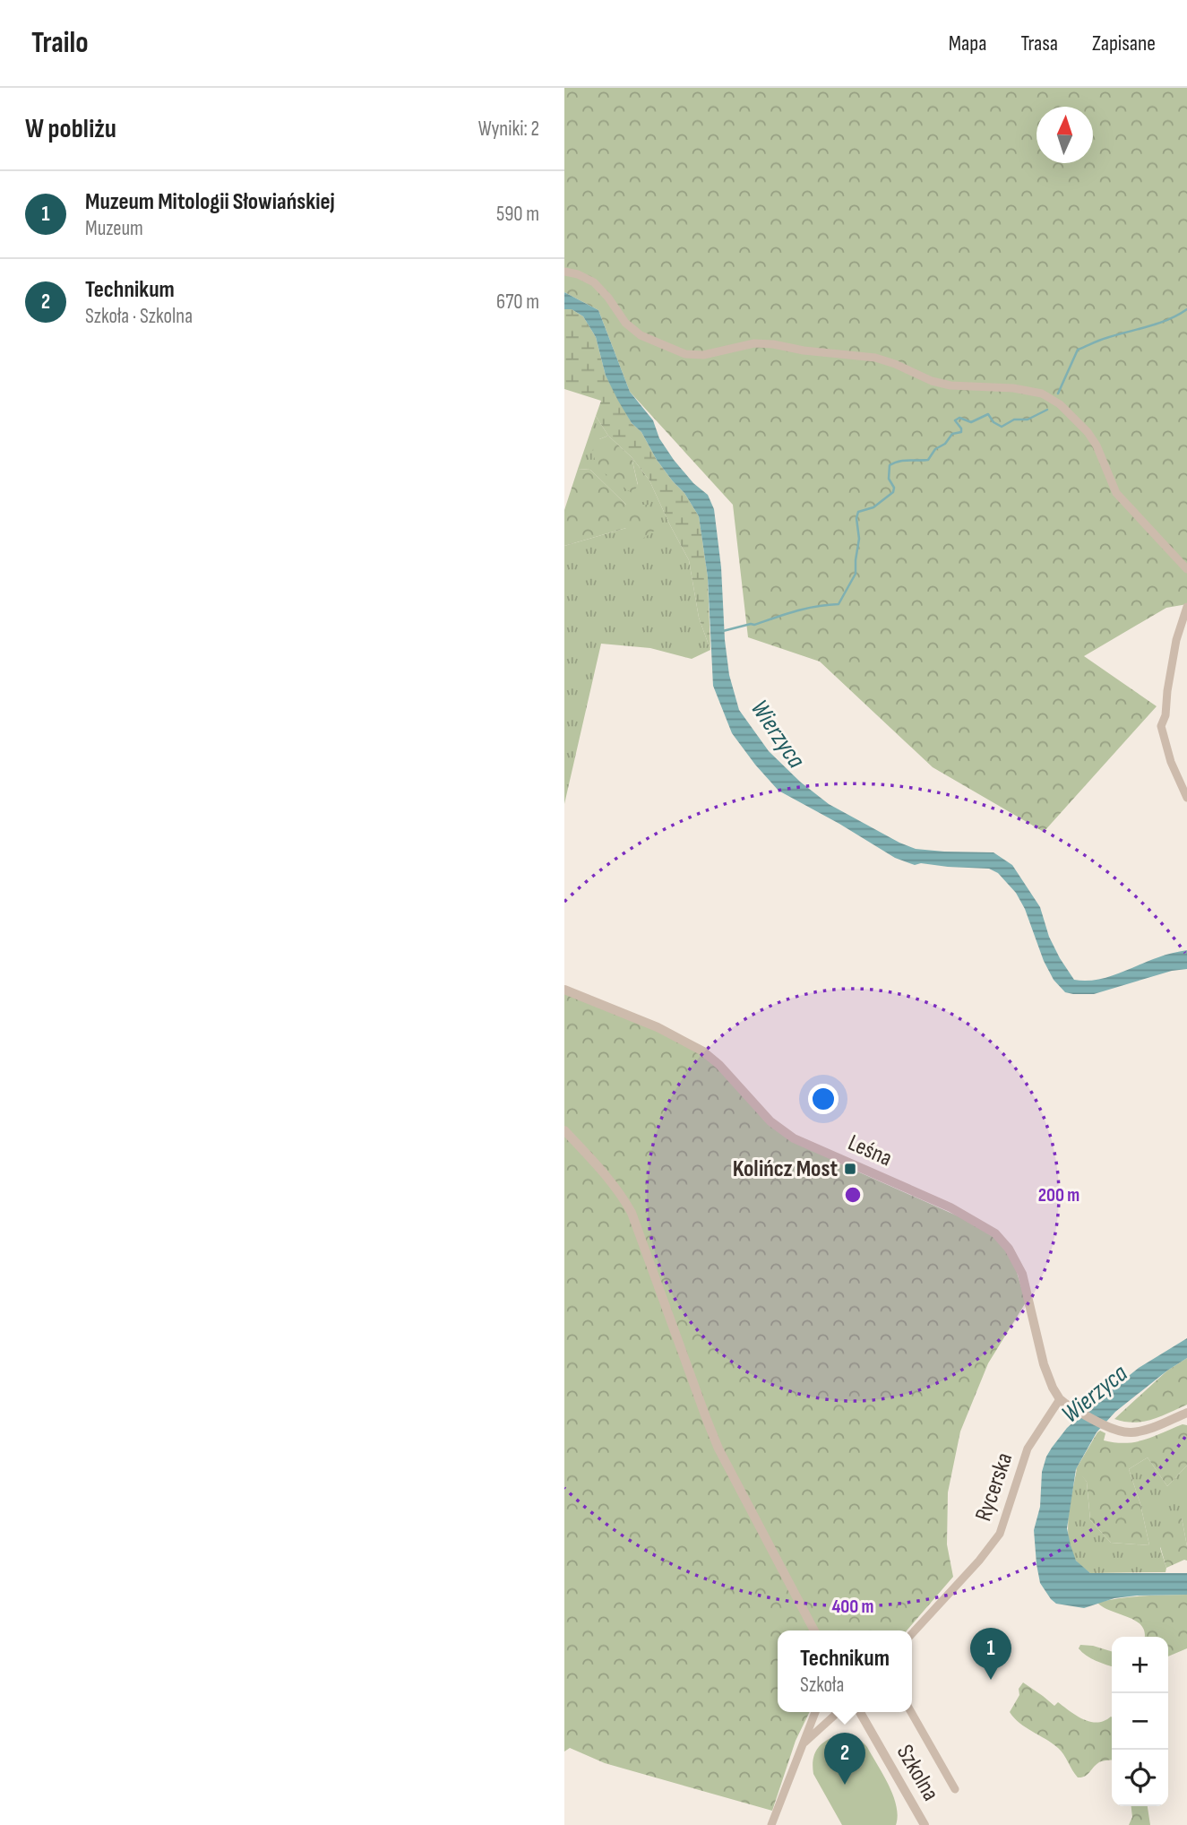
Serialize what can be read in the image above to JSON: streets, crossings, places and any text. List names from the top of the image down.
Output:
{
  "streets": {
    "street": ["Leśna", "Rycerska", "Szkolna"]
  },
  "crossings": [
    ["Leśna", "Rycerska"]
  ],
  "water": ["Wierzyca"],
  "places": {
    "transit": ["Kolińcz Most"]
  },
  "north": "top",
  "page": {
    "header": "Trailo",
    "nav": ["Mapa", "Trasa", "Zapisane"],
    "heading": ["W pobliżu", "Wyniki: 2"],
    "list": [
      {
        "mark": "1",
        "name": "Muzeum Mitologii Słowiańskiej",
        "note": "Muzeum",
        "value": "590 m"
      },
      {
        "mark": "2",
        "name": "Technikum",
        "note": "Szkoła · Szkolna",
        "value": "670 m"
      }
    ],
    "pins": ["1", "2"],
    "popup": ["Technikum", "Szkoła"],
    "map_buttons": ["+", "−"]
  },
  "rings": ["200 m", "400 m"]
}
